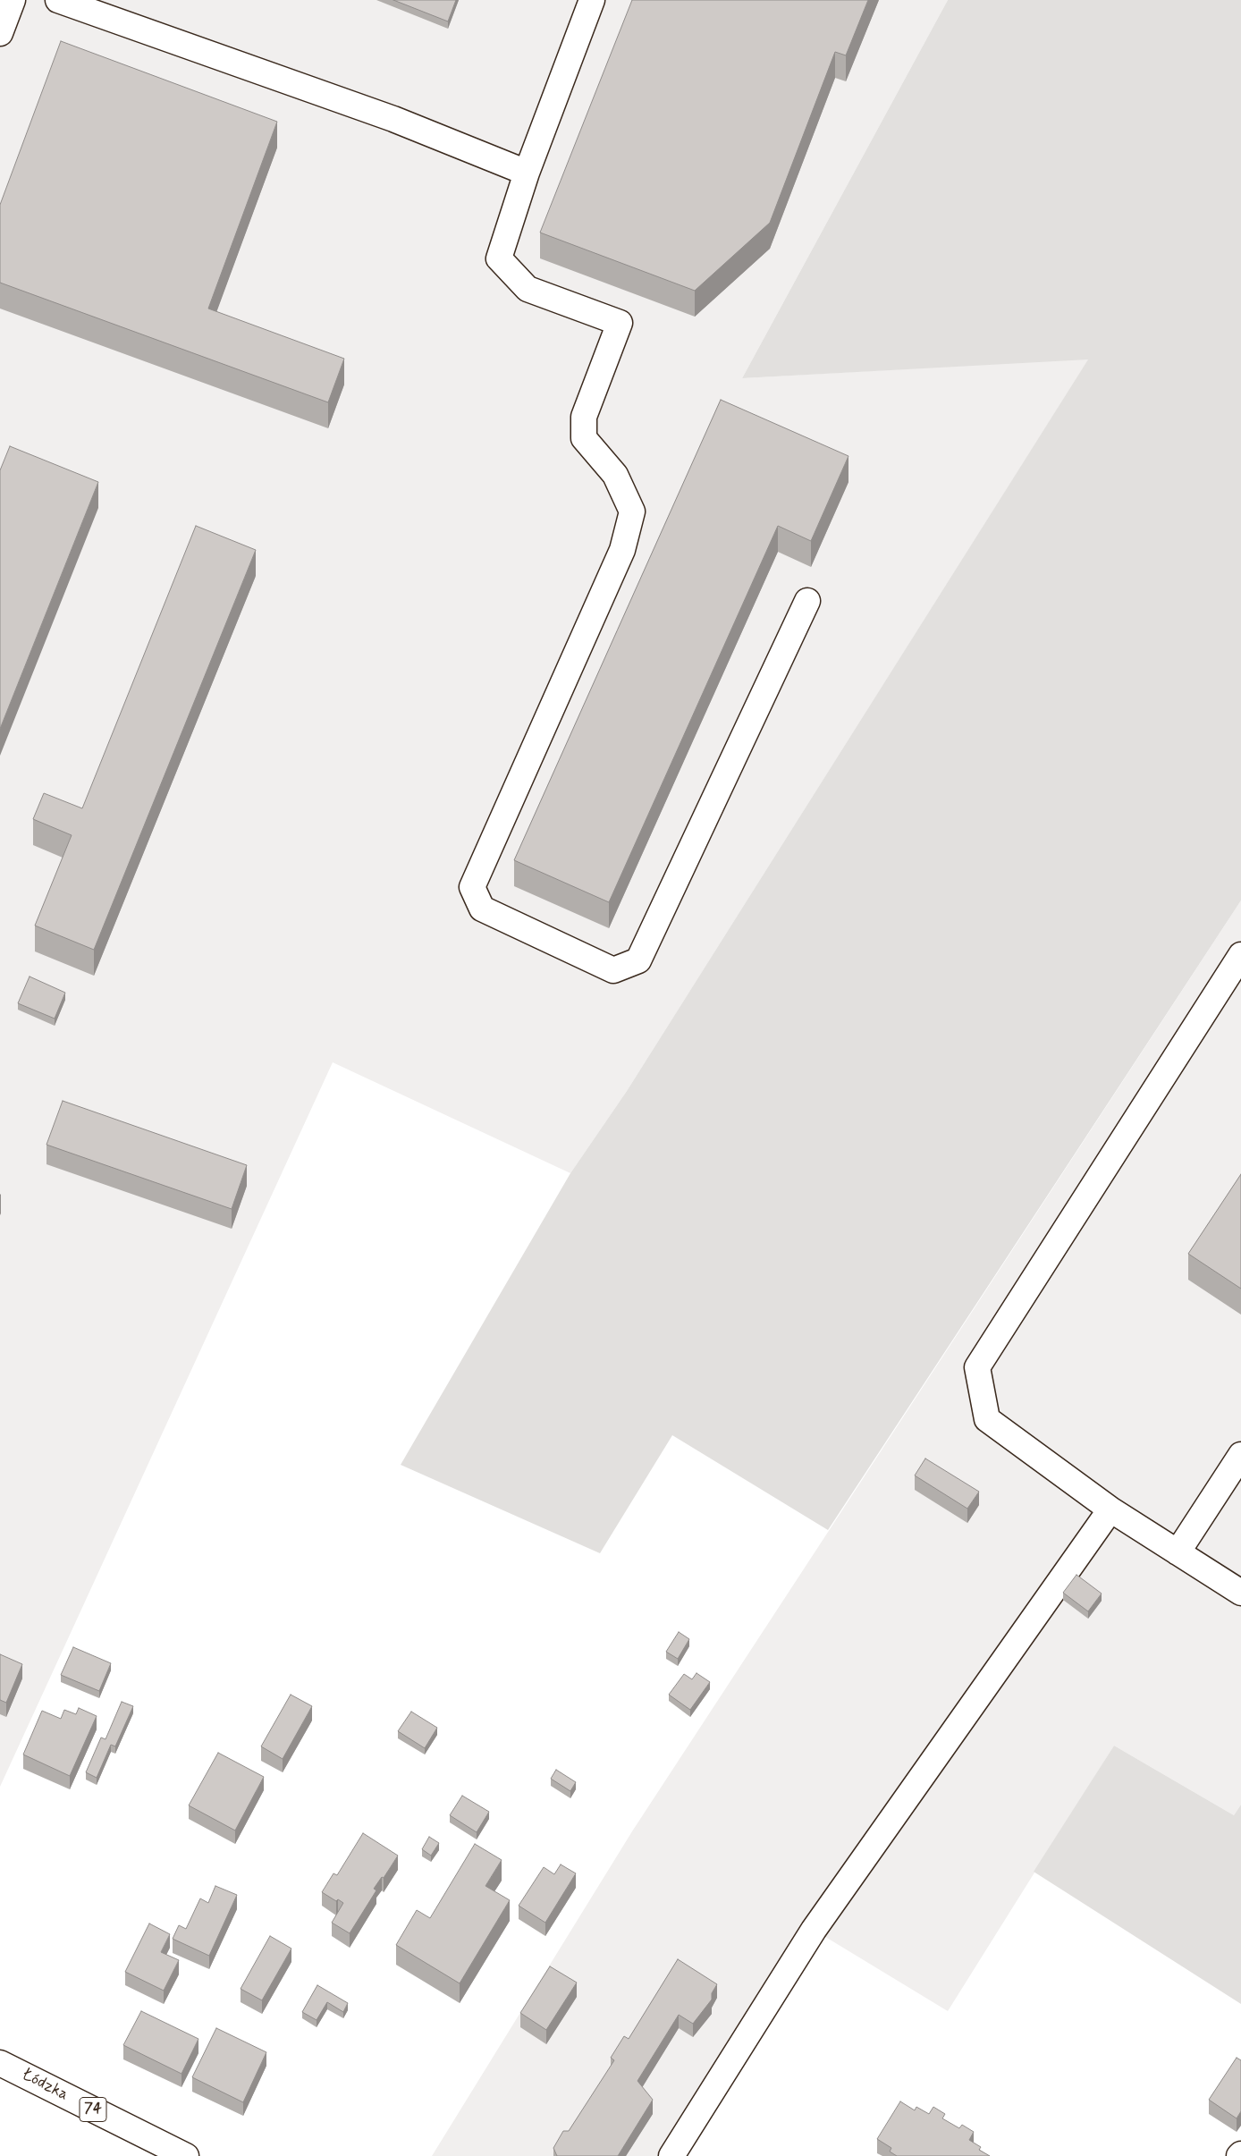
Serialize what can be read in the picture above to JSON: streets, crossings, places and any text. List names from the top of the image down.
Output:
{
  "streets": {
    "main road": ["Łódzka", "74"]
  }
}
